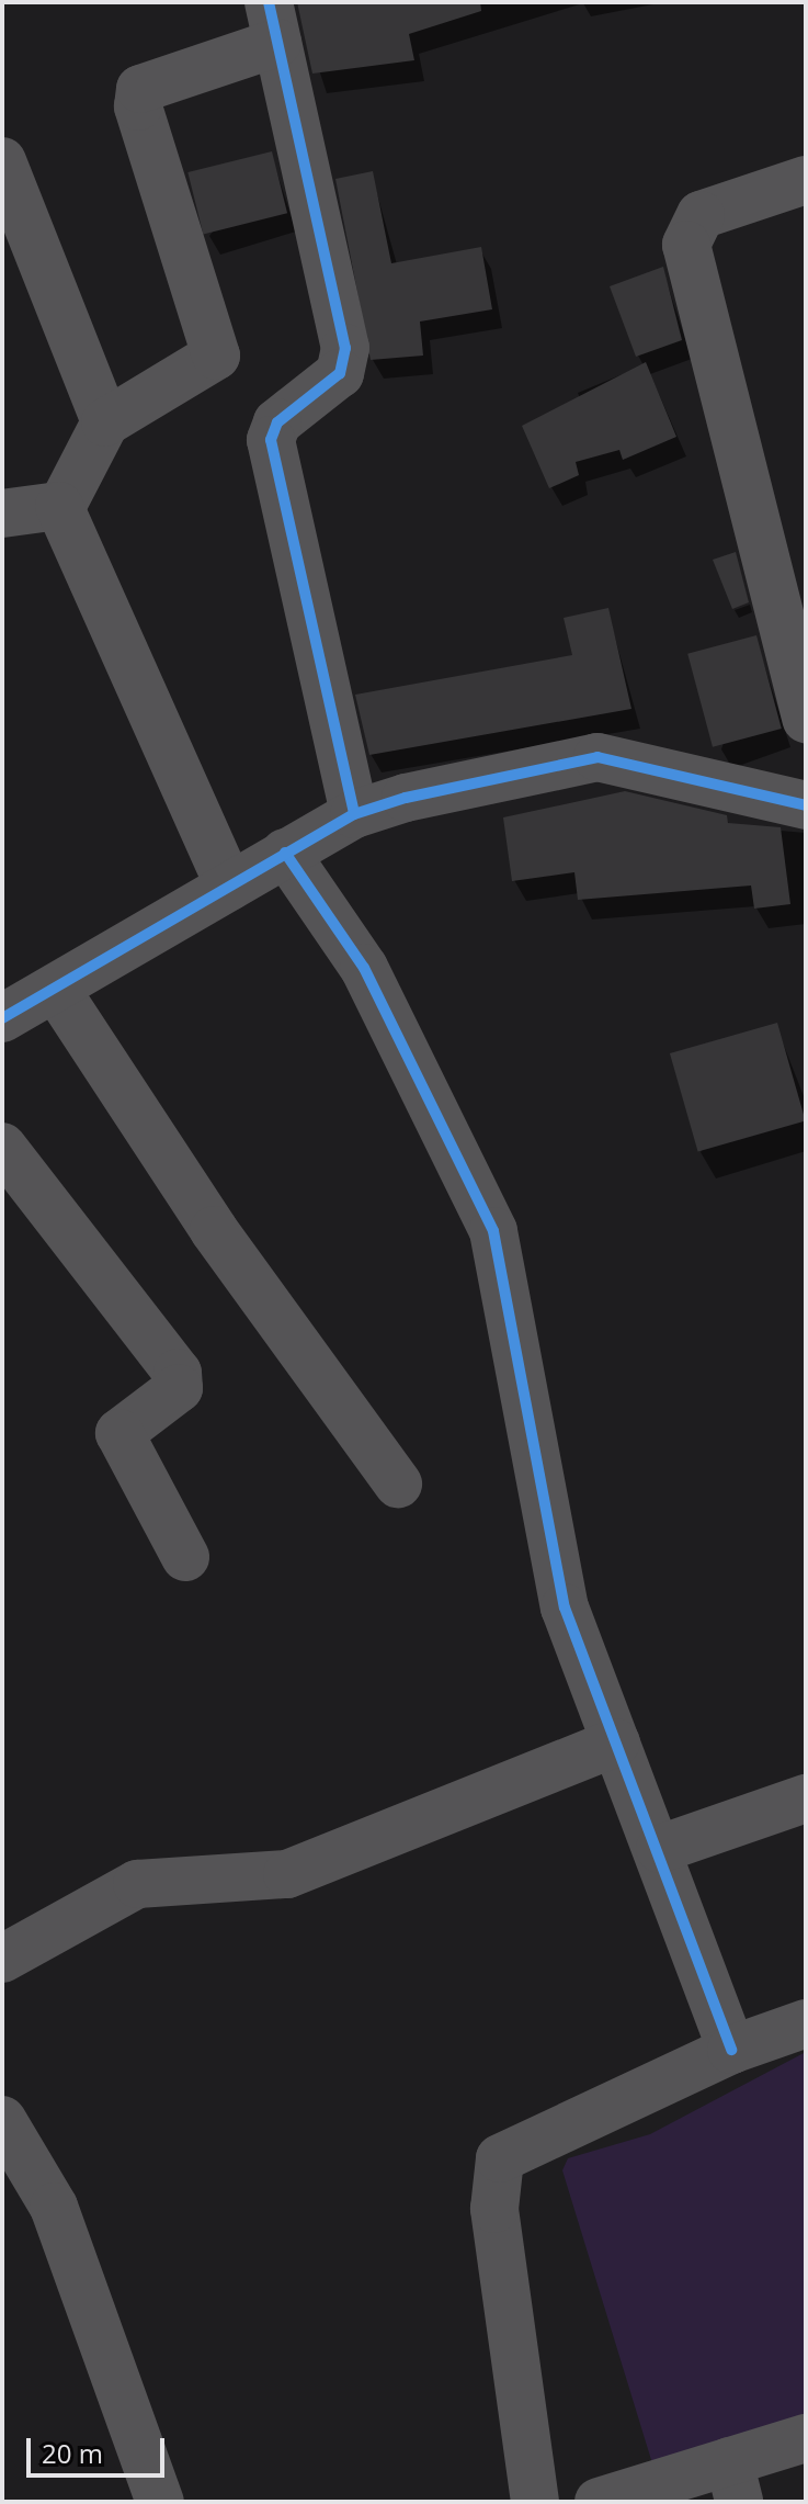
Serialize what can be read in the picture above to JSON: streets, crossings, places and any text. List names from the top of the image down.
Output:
{
  "scale_bar": "20 m"
}
